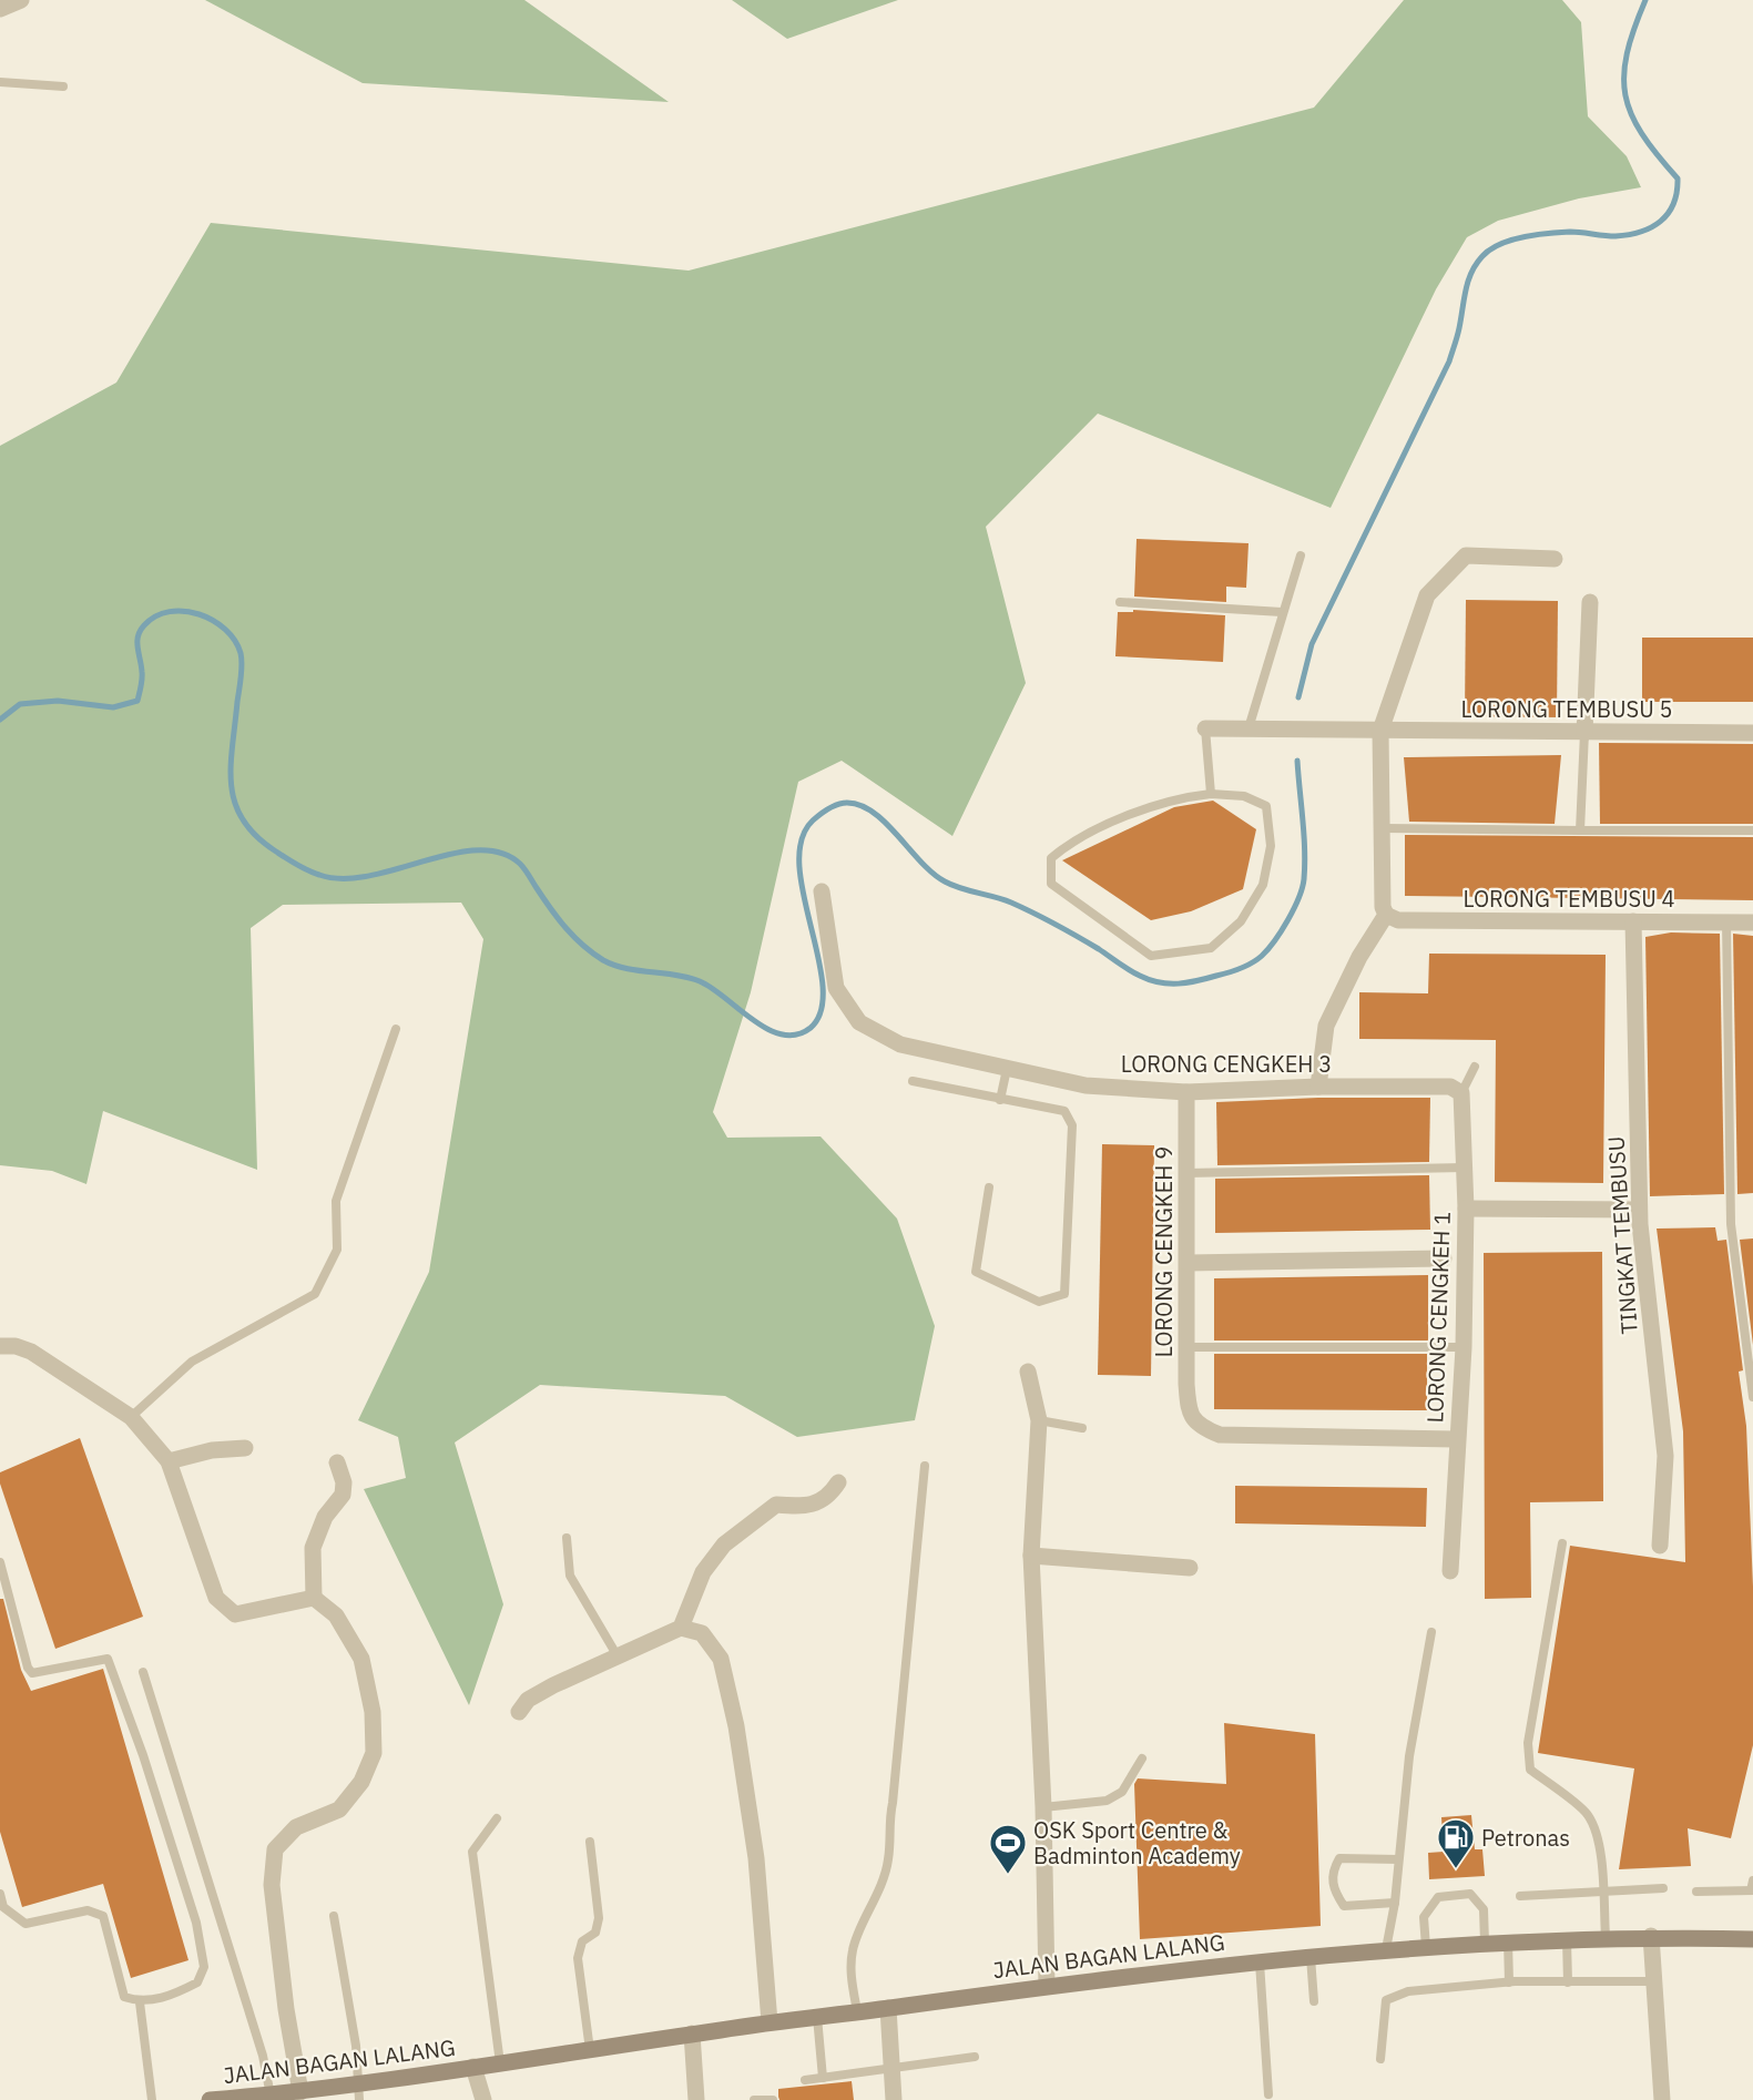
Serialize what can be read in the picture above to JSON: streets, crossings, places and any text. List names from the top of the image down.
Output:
{
  "streets": {
    "main road": ["JALAN BAGAN LALANG"],
    "street": [
      "LORONG TEMBUSU 5",
      "LORONG TEMBUSU 4",
      "LORONG CENGKEH 3",
      "TINGKAT TEMBUSU",
      "LORONG CENGKEH 9",
      "LORONG CENGKEH 1"
    ]
  },
  "crossings": [
    ["LORONG TEMBUSU 4", "TINGKAT TEMBUSU"],
    ["LORONG CENGKEH 3", "LORONG CENGKEH 9"],
    ["LORONG CENGKEH 3", "LORONG CENGKEH 1"],
    ["LORONG CENGKEH 9", "LORONG CENGKEH 1"]
  ],
  "places": {
    "fuel station": ["Petronas"],
    "sports": ["OSK Sport Centre & Badminton Academy"]
  }
}
